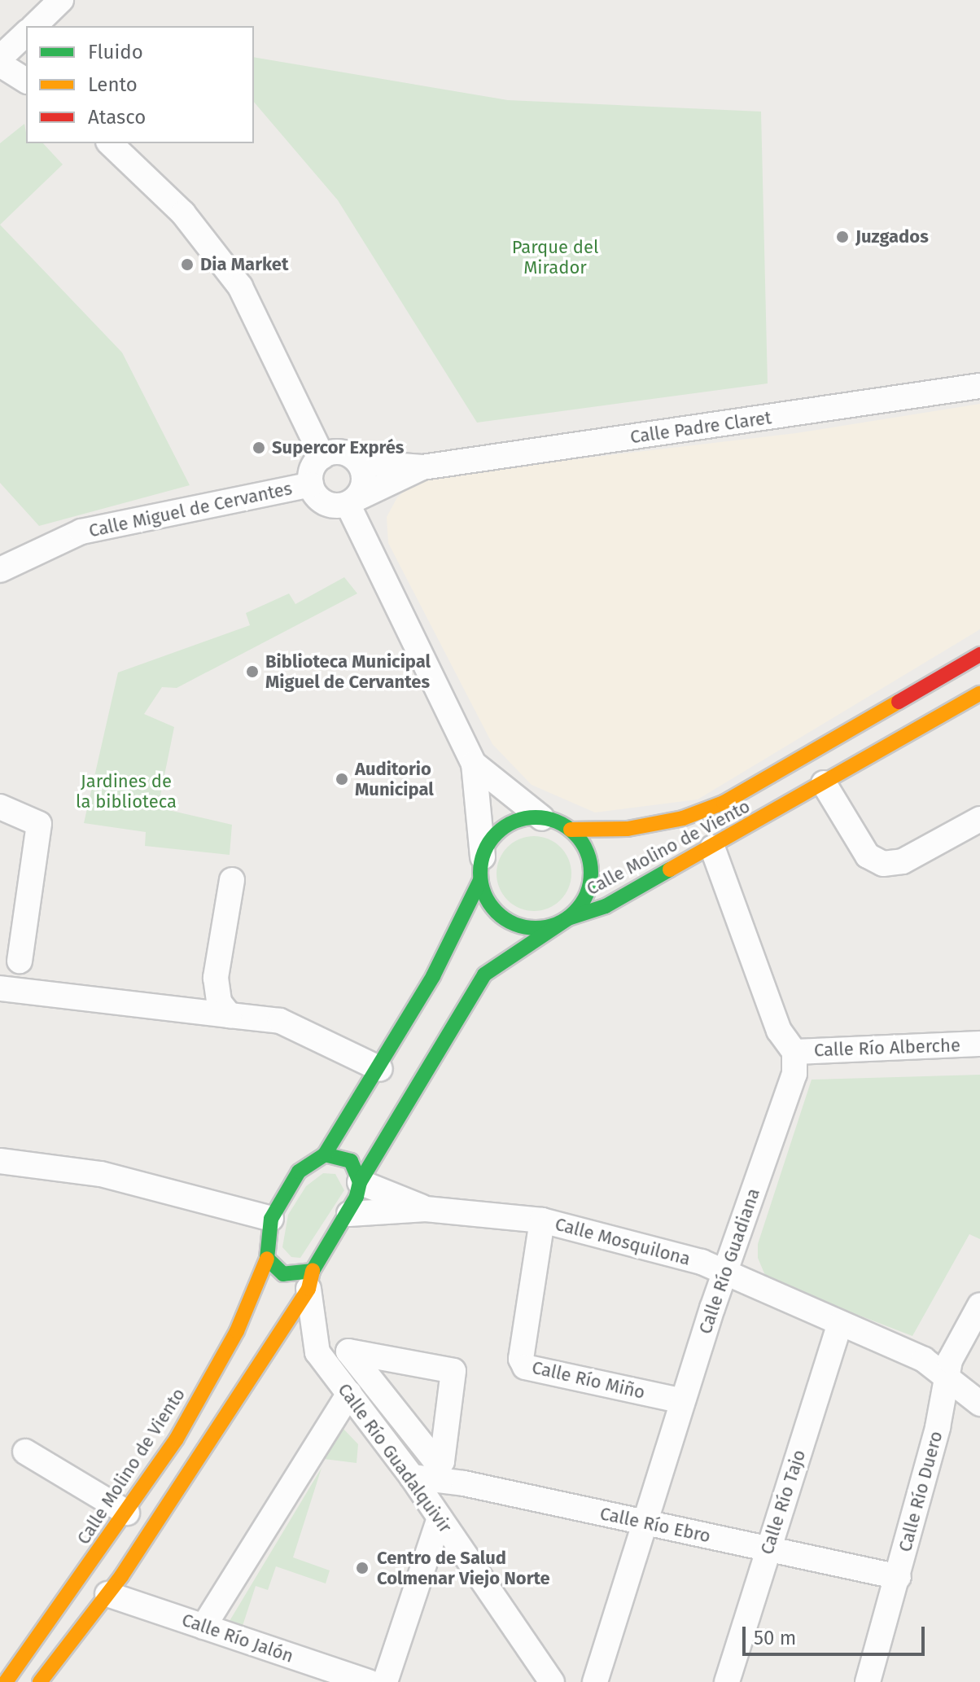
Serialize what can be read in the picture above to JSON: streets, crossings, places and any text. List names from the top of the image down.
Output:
{
  "streets": {
    "main road": ["Calle Molino de Viento"],
    "street": [
      "Calle Padre Claret",
      "Calle Miguel de Cervantes",
      "Calle Río Alberche",
      "Calle Mosquilona",
      "Calle Río Guadiana",
      "Calle Río Miño",
      "Calle Río Guadalquivir",
      "Calle Río Duero",
      "Calle Río Tajo",
      "Calle Río Ebro",
      "Calle Río Jalón"
    ]
  },
  "crossings": [
    ["Calle Padre Claret", "Calle Miguel de Cervantes"],
    ["Calle Molino de Viento", "Calle Mosquilona"],
    ["Calle Molino de Viento", "Calle Río Guadalquivir"],
    ["Calle Río Alberche", "Calle Río Guadiana"],
    ["Calle Mosquilona", "Calle Río Guadiana"],
    ["Calle Mosquilona", "Calle Río Miño"],
    ["Calle Mosquilona", "Calle Río Duero"],
    ["Calle Mosquilona", "Calle Río Tajo"],
    ["Calle Río Guadiana", "Calle Río Miño"],
    ["Calle Río Guadiana", "Calle Río Ebro"],
    ["Calle Río Guadalquivir", "Calle Río Ebro"],
    ["Calle Río Duero", "Calle Río Ebro"],
    ["Calle Río Tajo", "Calle Río Ebro"]
  ],
  "parks": ["Parque del Mirador", "Jardines de la biblioteca"],
  "places": [
    "Juzgados",
    "Dia Market",
    "Supercor Exprés",
    "Biblioteca Municipal Miguel de Cervantes",
    "Auditorio Municipal",
    "Centro de Salud Colmenar Viejo Norte"
  ],
  "legend": ["Fluido", "Lento", "Atasco"],
  "scale_bar": "50 m"
}
